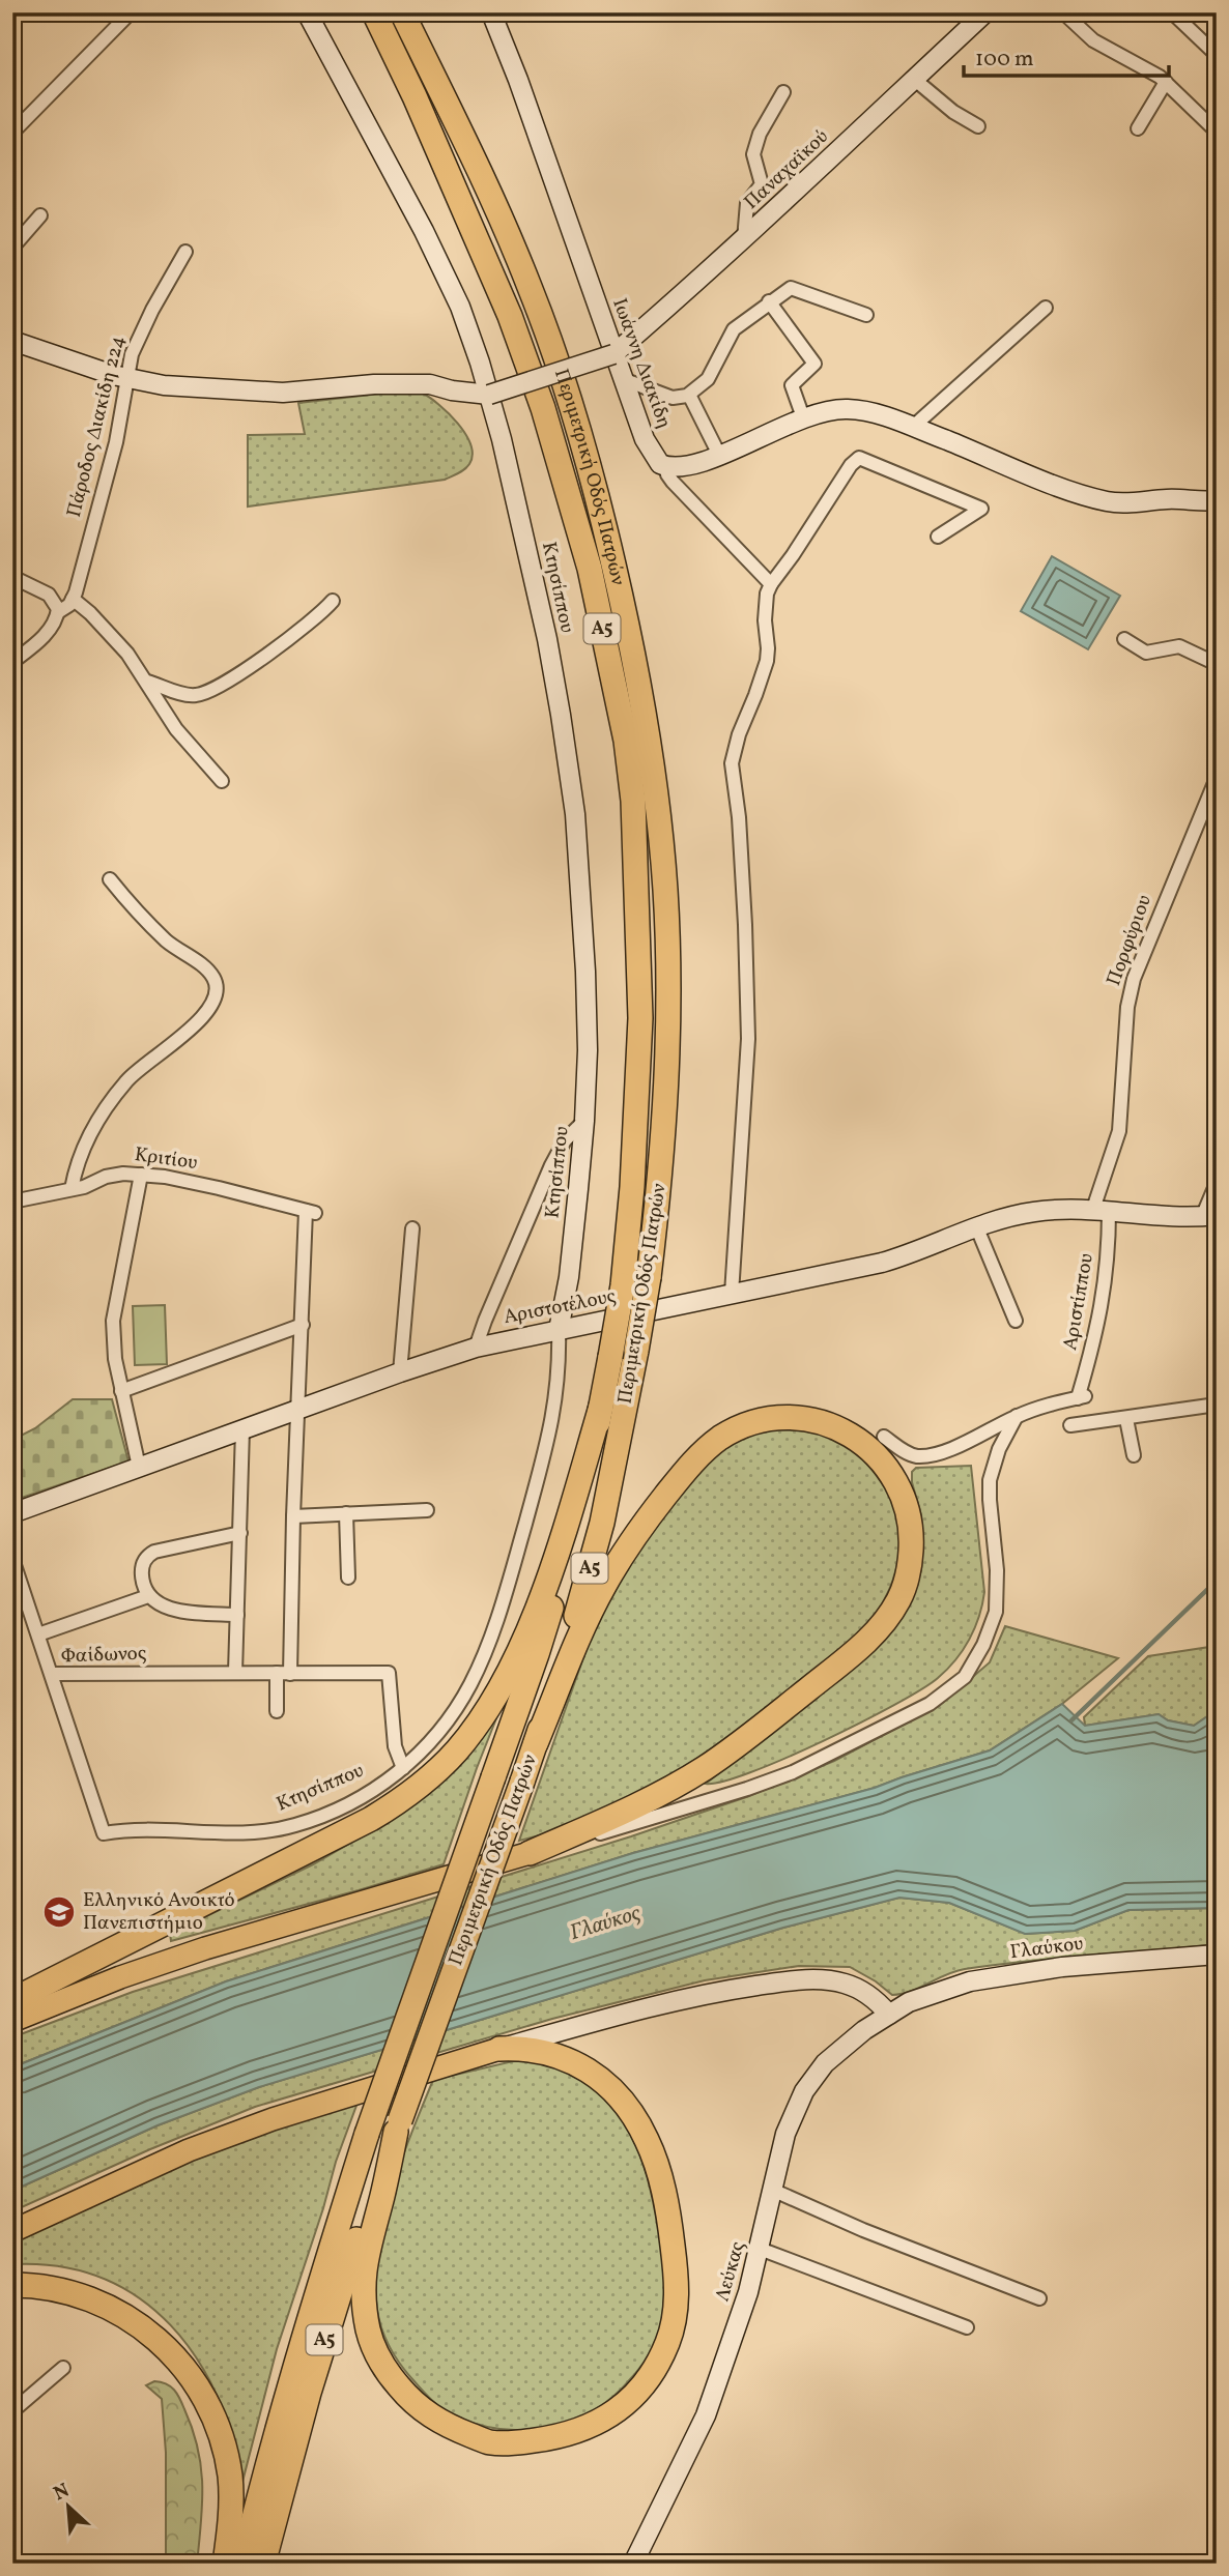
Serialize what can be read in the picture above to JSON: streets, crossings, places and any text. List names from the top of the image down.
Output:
{
  "streets": {
    "highway": ["Περιμετρική Οδός Πατρών", "Α5"],
    "street": [
      "Παναχαϊκού",
      "Ιωάννη Διακίδη",
      "Πάροδος Διακίδη 224",
      "Κτησίππου",
      "Πορφύριου",
      "Κριτίου",
      "Αριστίππου",
      "Αριστοτέλους",
      "Φαίδωνος",
      "Γλαύκου",
      "Λεύκας"
    ]
  },
  "crossings": [
    ["Παναχαϊκού", "Ιωάννη Διακίδη"],
    ["Κτησίππου", "Αριστοτέλους"],
    ["Κτησίππου", "Φαίδωνος"],
    ["Πορφύριου", "Αριστίππου"],
    ["Πορφύριου", "Αριστοτέλους"],
    ["Αριστίππου", "Αριστοτέλους"],
    ["Γλαύκου", "Λεύκας"]
  ],
  "water": ["Γλαύκος"],
  "places": {
    "school or university": ["Ελληνικό Ανοικτό Πανεπιστήμιο"]
  },
  "scale_bar": "100 m",
  "north": "top left"
}
